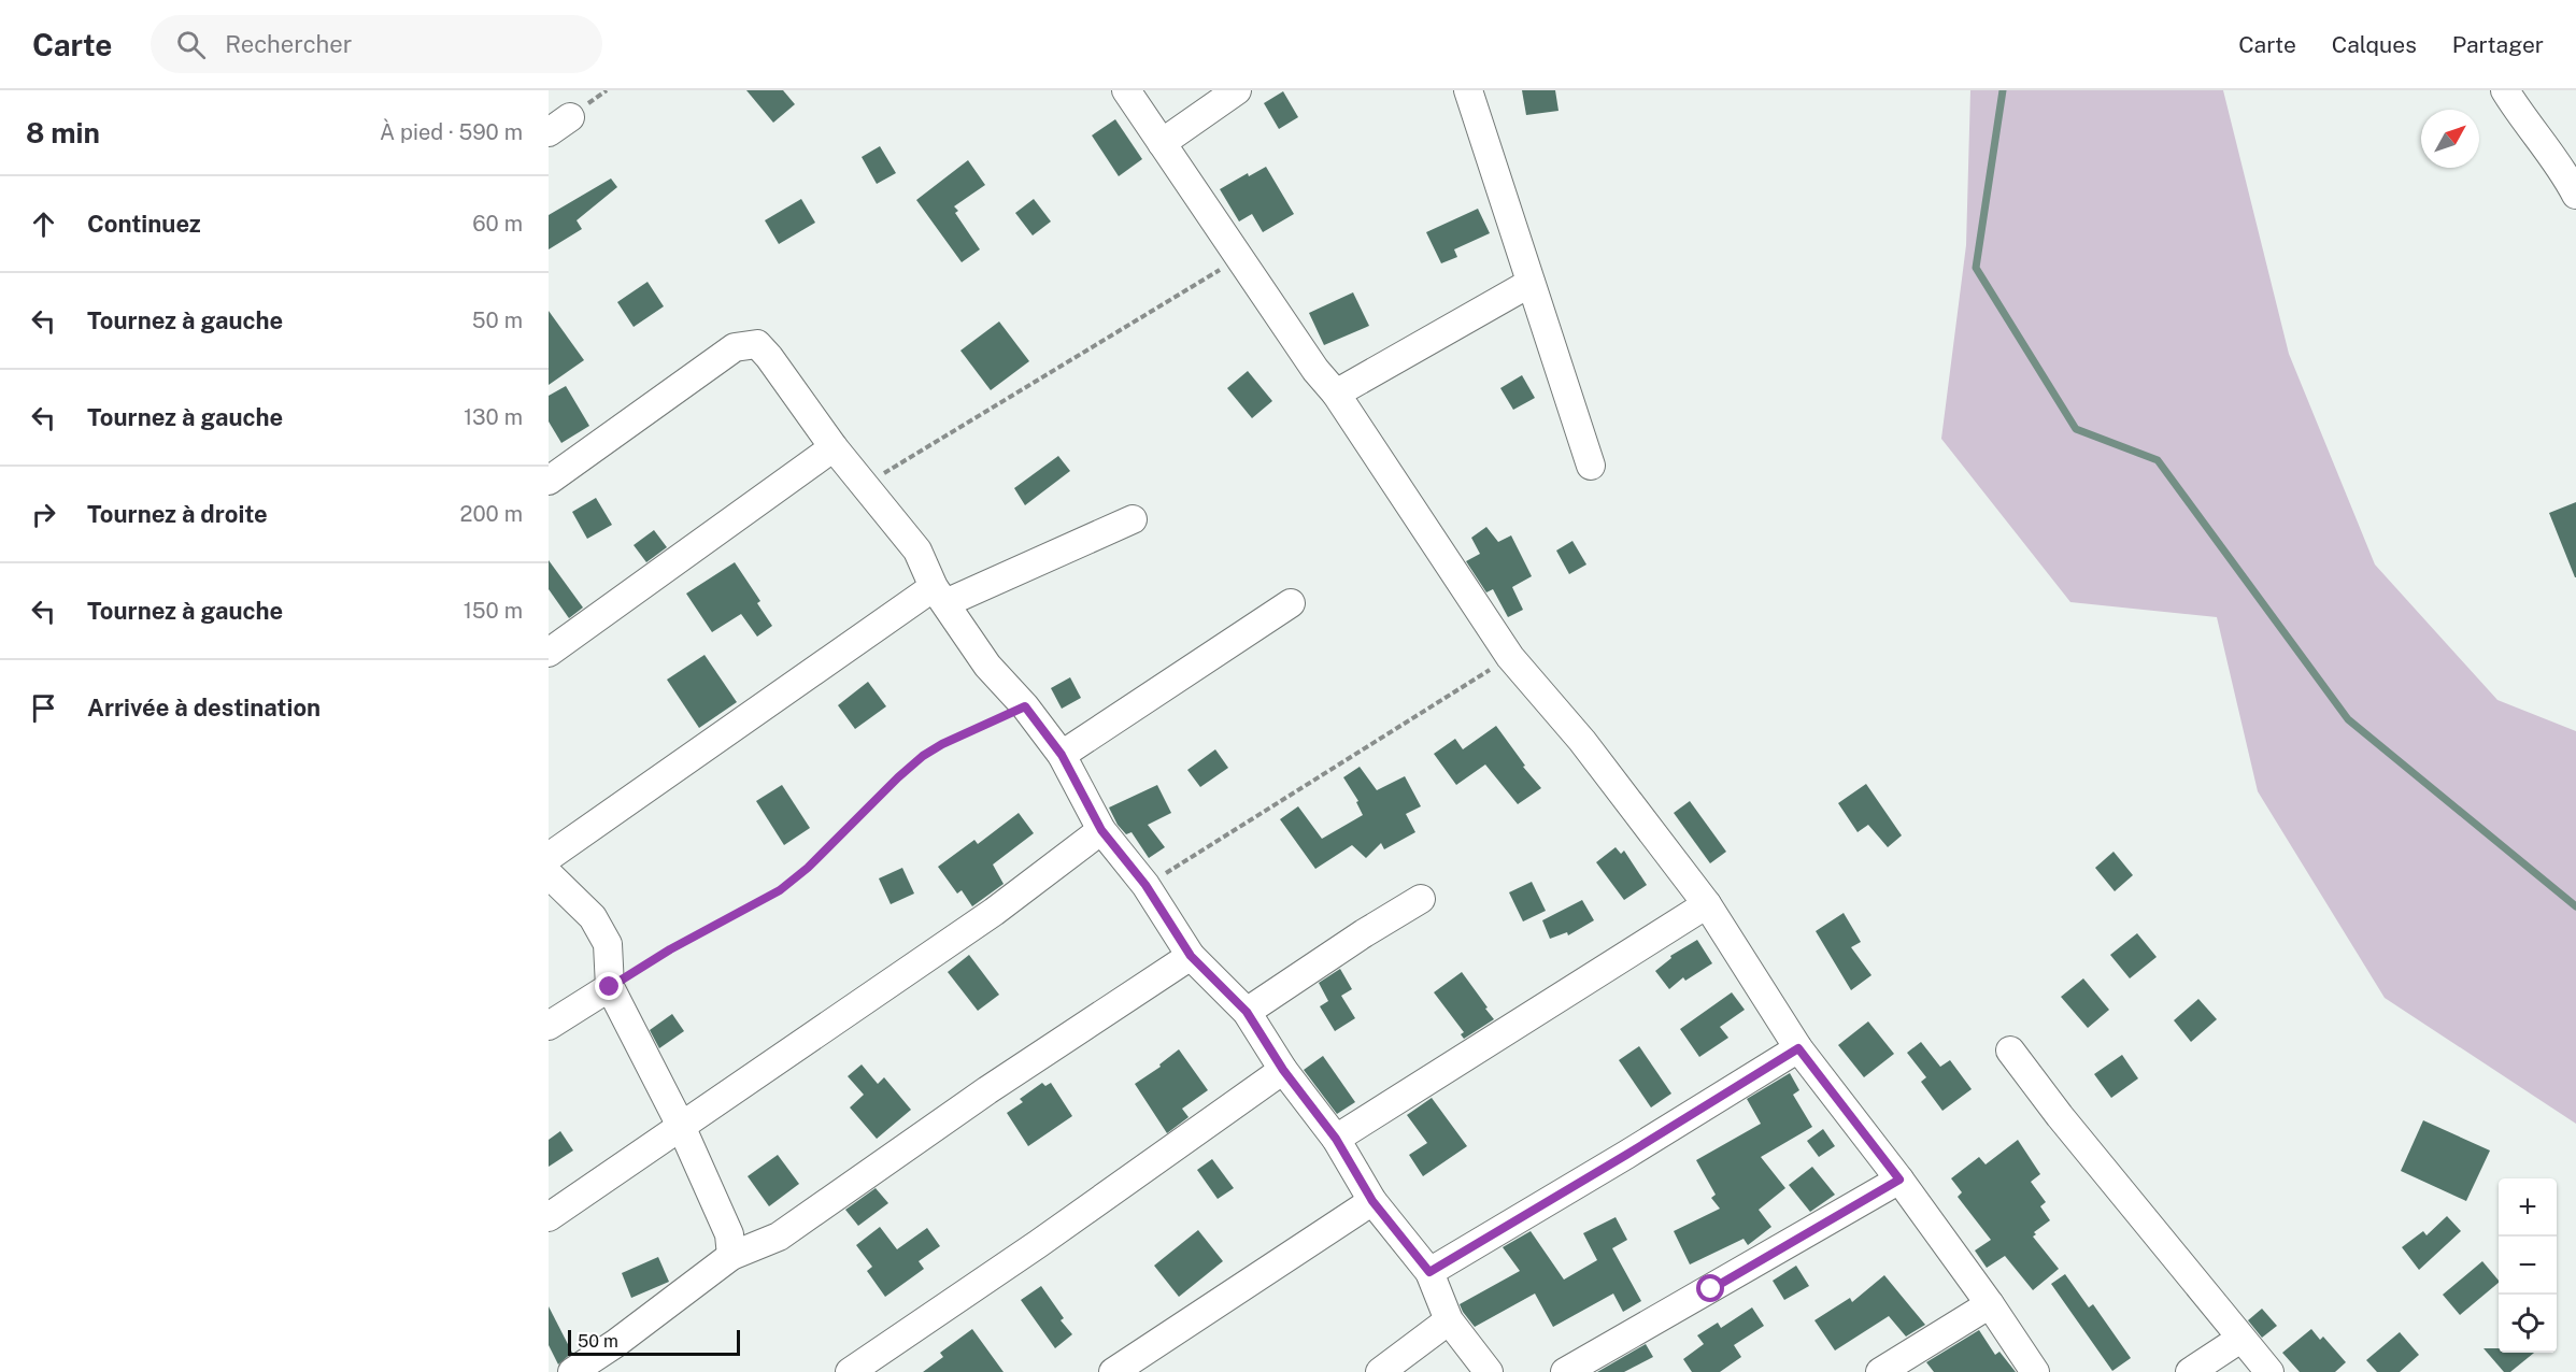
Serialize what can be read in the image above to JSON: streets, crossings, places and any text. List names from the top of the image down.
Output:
{
  "scale_bar": "50 m",
  "north": "top right",
  "page": {
    "header": "Carte",
    "search": "Rechercher",
    "nav": ["Carte", "Calques", "Partager"],
    "heading": ["8 min", "À pied · 590 m"],
    "list": [
      ["Continuez", "60 m"],
      ["Tournez à gauche", "50 m"],
      ["Tournez à gauche", "130 m"],
      ["Tournez à droite", "200 m"],
      ["Tournez à gauche", "150 m"],
      "Arrivée à destination"
    ],
    "map_buttons": ["+", "−"],
    "scale": "50 m"
  }
}
